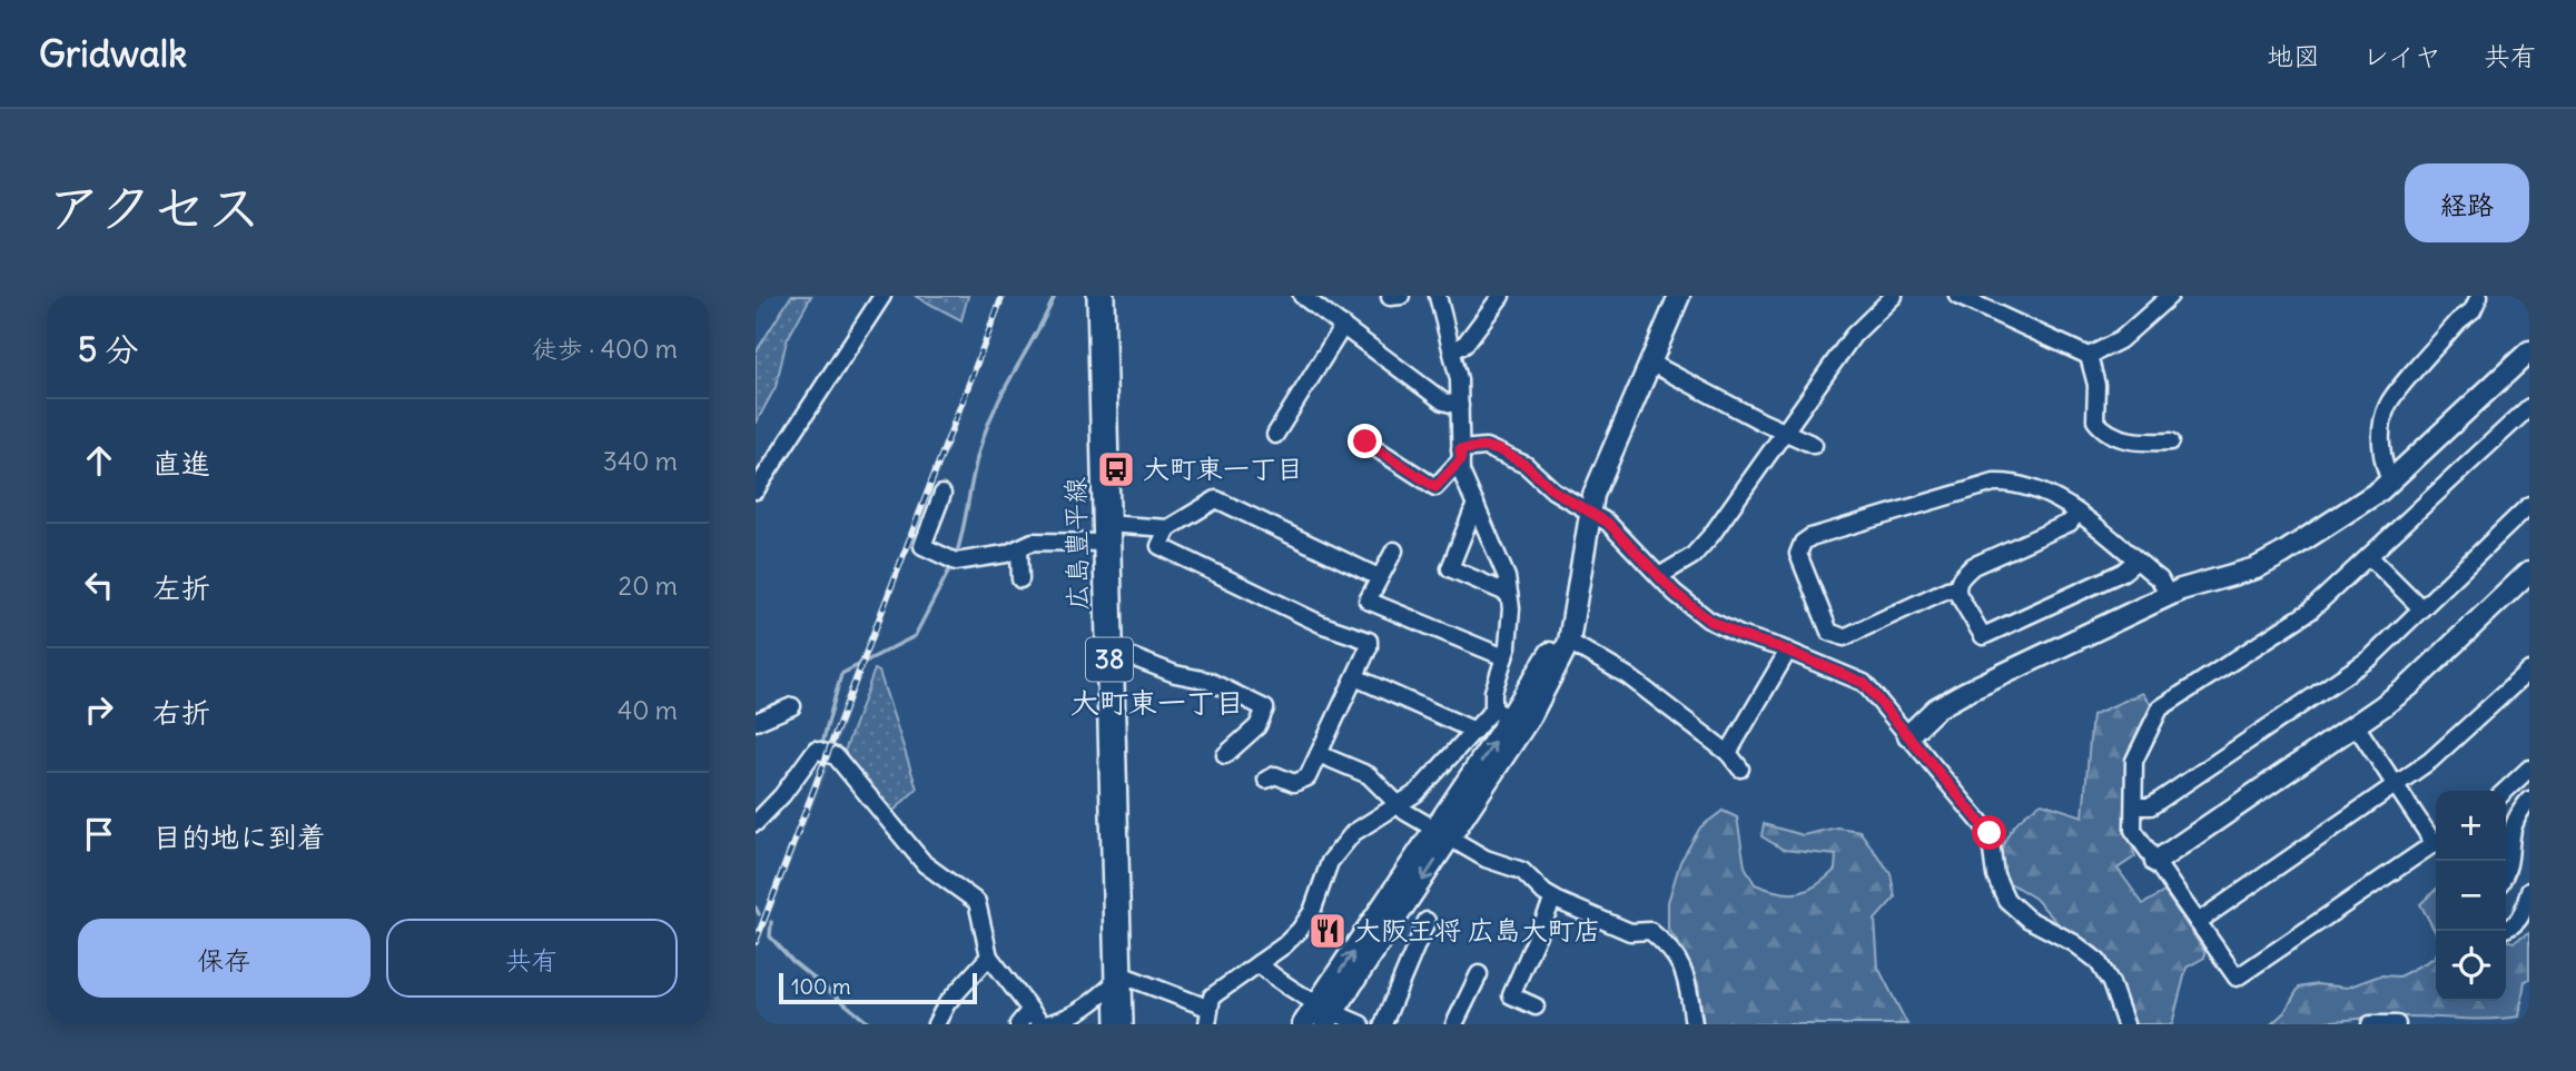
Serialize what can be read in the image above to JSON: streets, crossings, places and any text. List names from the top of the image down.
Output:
{
  "streets": {
    "main road": ["広島豊平線", "38"]
  },
  "districts": ["大町東一丁目"],
  "places": {
    "bus stop": ["大町東一丁目"],
    "restaurant": ["大阪王将 広島大町店"]
  },
  "scale_bar": "100 m",
  "page": {
    "header": "Gridwalk",
    "nav": ["地図", "レイヤ", "共有"],
    "title": "アクセス",
    "buttons": [
      "経路",
      ["保存", "共有"]
    ],
    "heading": ["5 分", "徒歩 · 400 m"],
    "list": [
      ["直進", "340 m"],
      ["左折", "20 m"],
      ["右折", "40 m"],
      "目的地に到着"
    ],
    "map_buttons": ["+", "−"],
    "scale": "100 m"
  }
}
